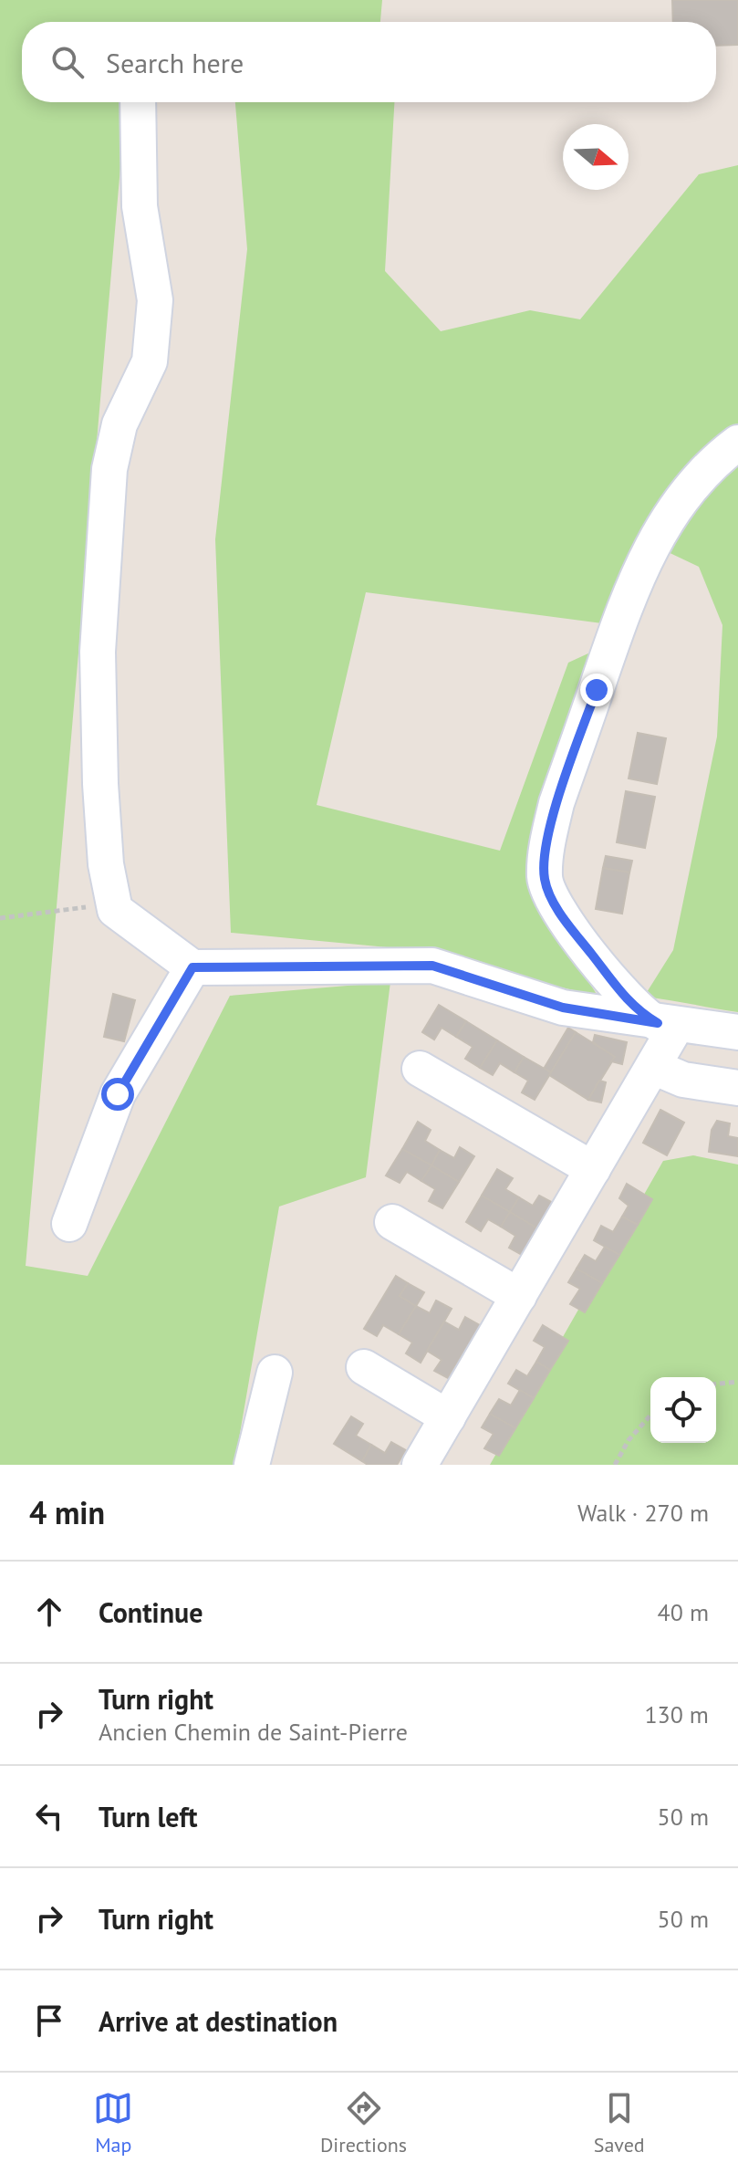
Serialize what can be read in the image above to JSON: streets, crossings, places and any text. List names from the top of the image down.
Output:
{
  "north": "right",
  "page": {
    "search": "Search here",
    "heading": ["4 min", "Walk · 270 m"],
    "list": [
      ["Continue", "40 m"],
      ["Turn right", "Ancien Chemin de Saint-Pierre", "130 m"],
      ["Turn left", "50 m"],
      ["Turn right", "50 m"],
      "Arrive at destination"
    ],
    "nav": ["Map", "Directions", "Saved"]
  }
}
